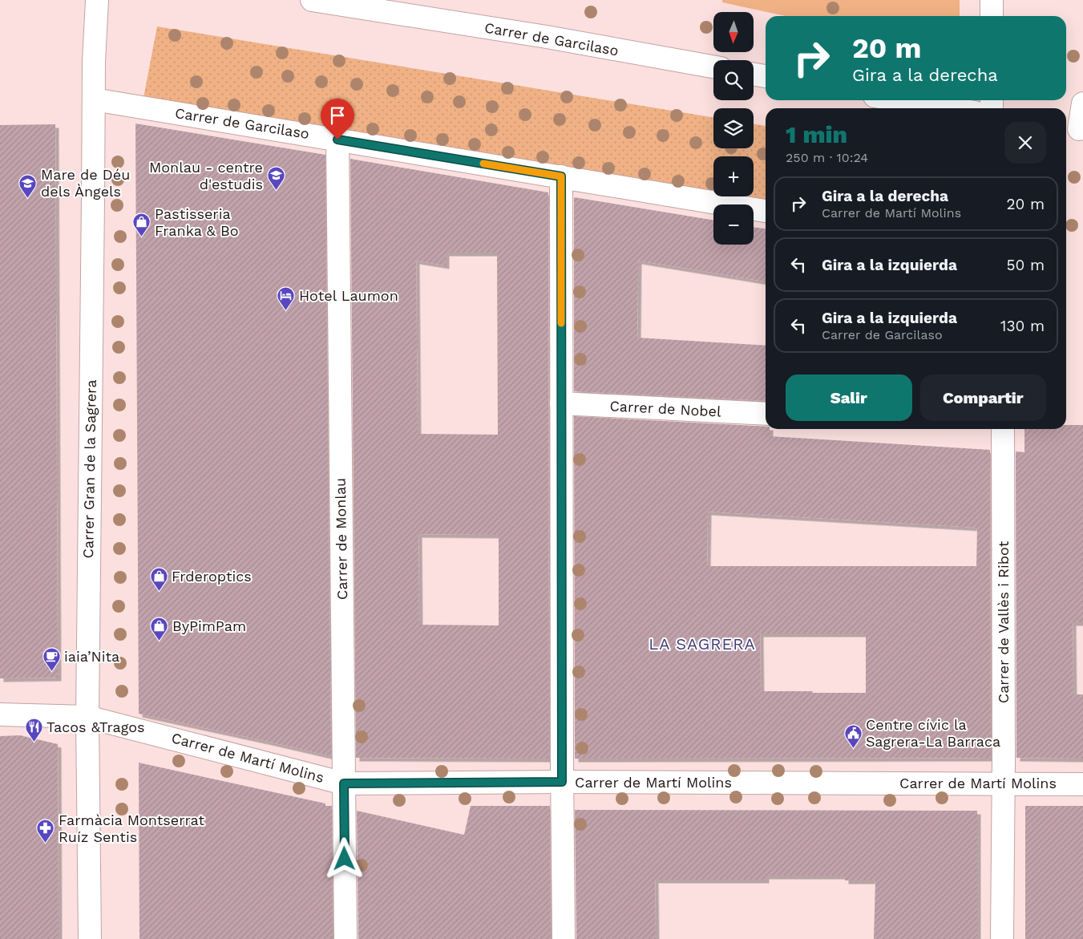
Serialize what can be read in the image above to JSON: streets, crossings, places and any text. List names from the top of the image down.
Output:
{
  "streets": {
    "street": [
      "Carrer de Garcilaso",
      "Carrer de Nobel",
      "Carrer Gran de la Sagrera",
      "Carrer de Monlau",
      "Carrer de Vallès i Ribot",
      "Carrer de Martí Molins"
    ]
  },
  "crossings": [
    ["Carrer de Garcilaso", "Carrer Gran de la Sagrera"],
    ["Carrer de Garcilaso", "Carrer de Monlau"],
    ["Carrer Gran de la Sagrera", "Carrer de Martí Molins"],
    ["Carrer de Monlau", "Carrer de Martí Molins"],
    ["Carrer de Vallès i Ribot", "Carrer de Martí Molins"]
  ],
  "districts": ["LA SAGRERA"],
  "places": {
    "school or university": ["Monlau - centre d'estudis", "Mare de Déu dels Àngels"],
    "shop": ["Pastisseria Franka & Bo", "Frderoptics", "ByPimPam"],
    "hotel": ["Hotel Laumon"],
    "cafe": ["iaia’Nita"],
    "restaurant": ["Tacos &Tragos"],
    "public building": ["Centre cívic la Sagrera-La Barraca"],
    "pharmacy": ["Farmàcia Montserrat Ruíz Sentis"]
  },
  "north": "bottom",
  "page": {
    "map_buttons": ["+", "−"],
    "turn": ["20 m", "Gira a la derecha"],
    "heading": ["1 min", "250 m · 10:24"],
    "list": [
      {
        "name": "Gira a la derecha",
        "note": "Carrer de Martí Molins",
        "value": "20 m"
      },
      {
        "name": "Gira a la izquierda",
        "value": "50 m"
      },
      {
        "name": "Gira a la izquierda",
        "note": "Carrer de Garcilaso",
        "value": "130 m"
      }
    ],
    "buttons": ["Salir", "Compartir"]
  }
}
